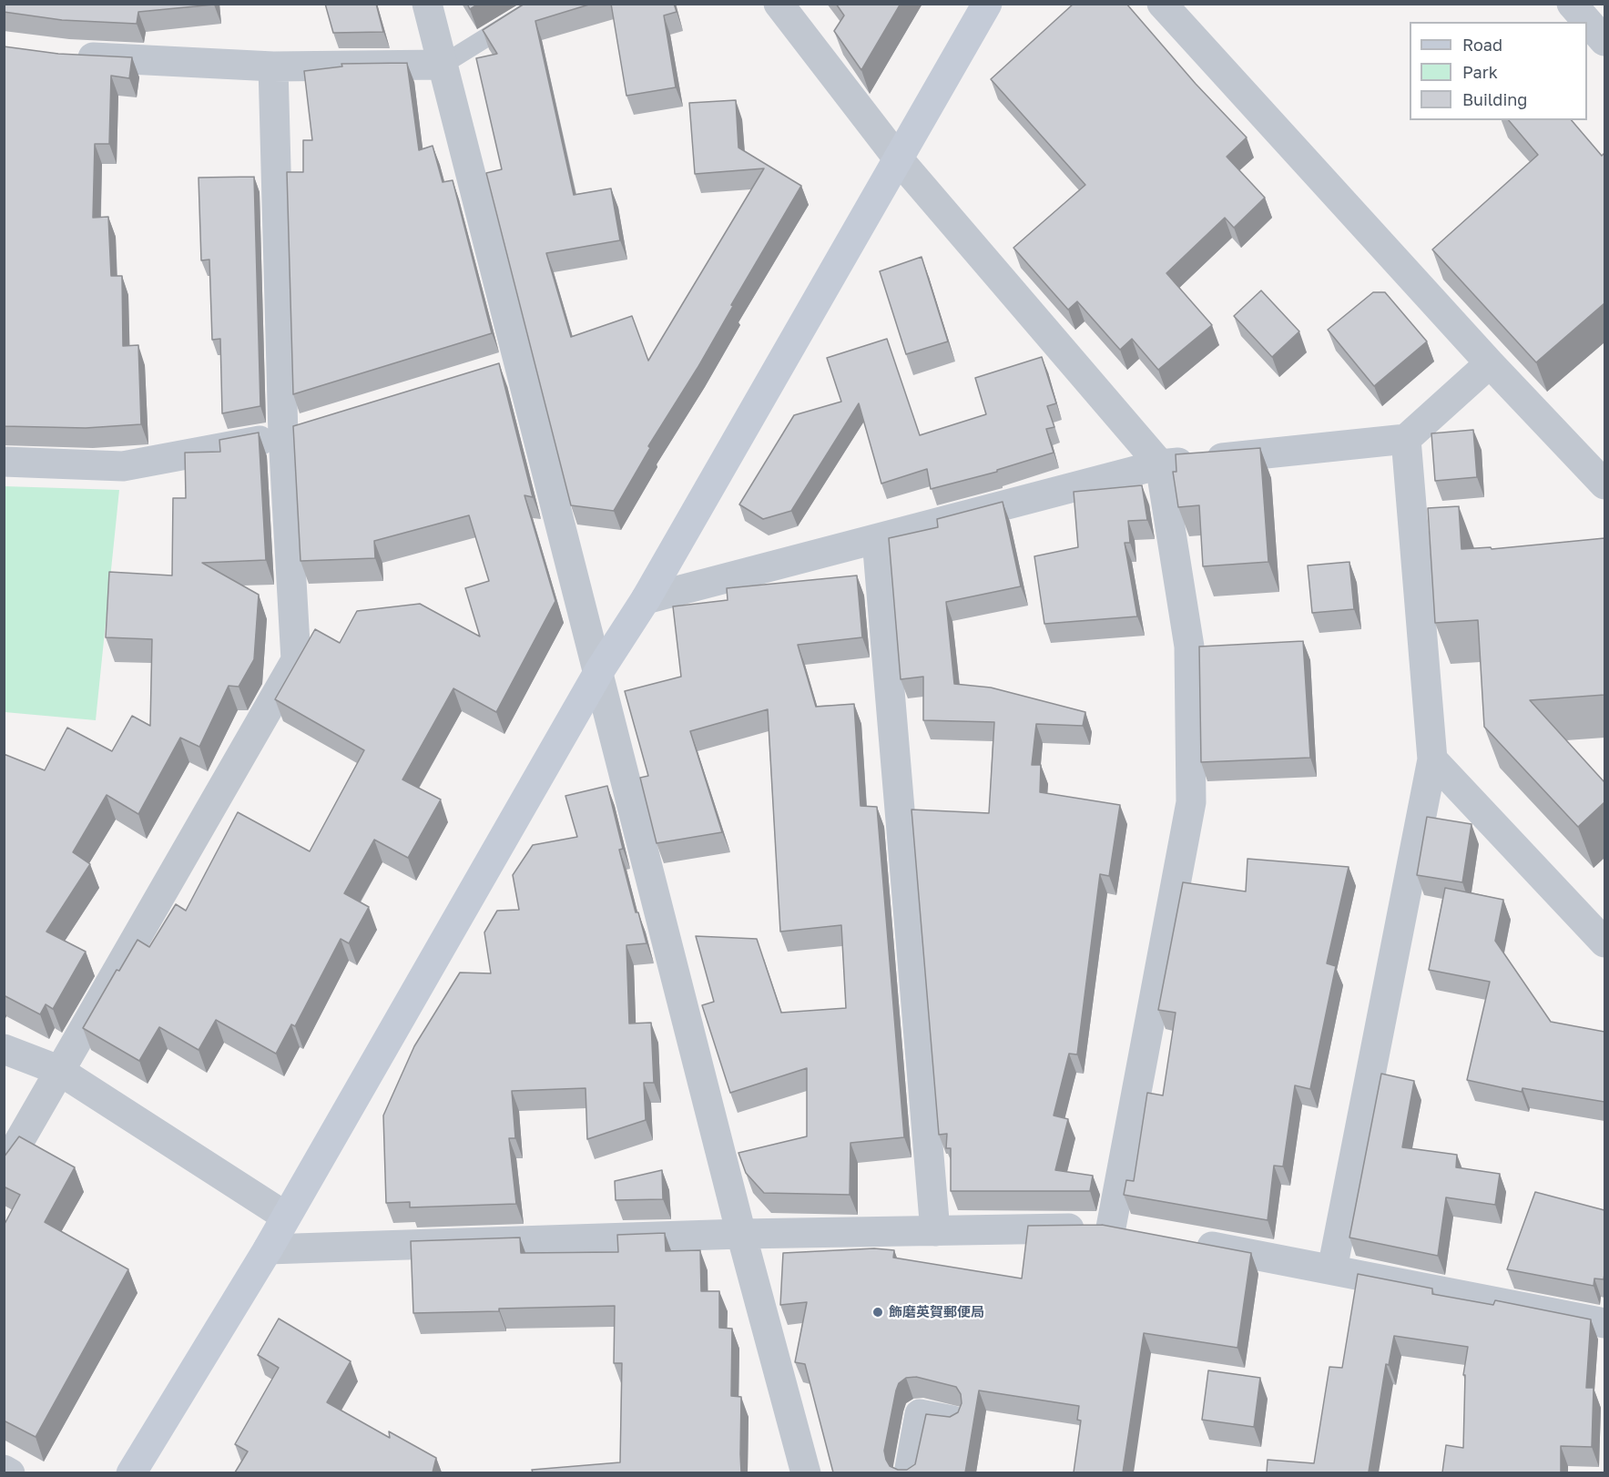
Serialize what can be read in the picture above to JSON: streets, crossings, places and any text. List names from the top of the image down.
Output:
{
  "places": ["飾磨英賀郵便局"],
  "legend": ["Road", "Park", "Building"]
}
